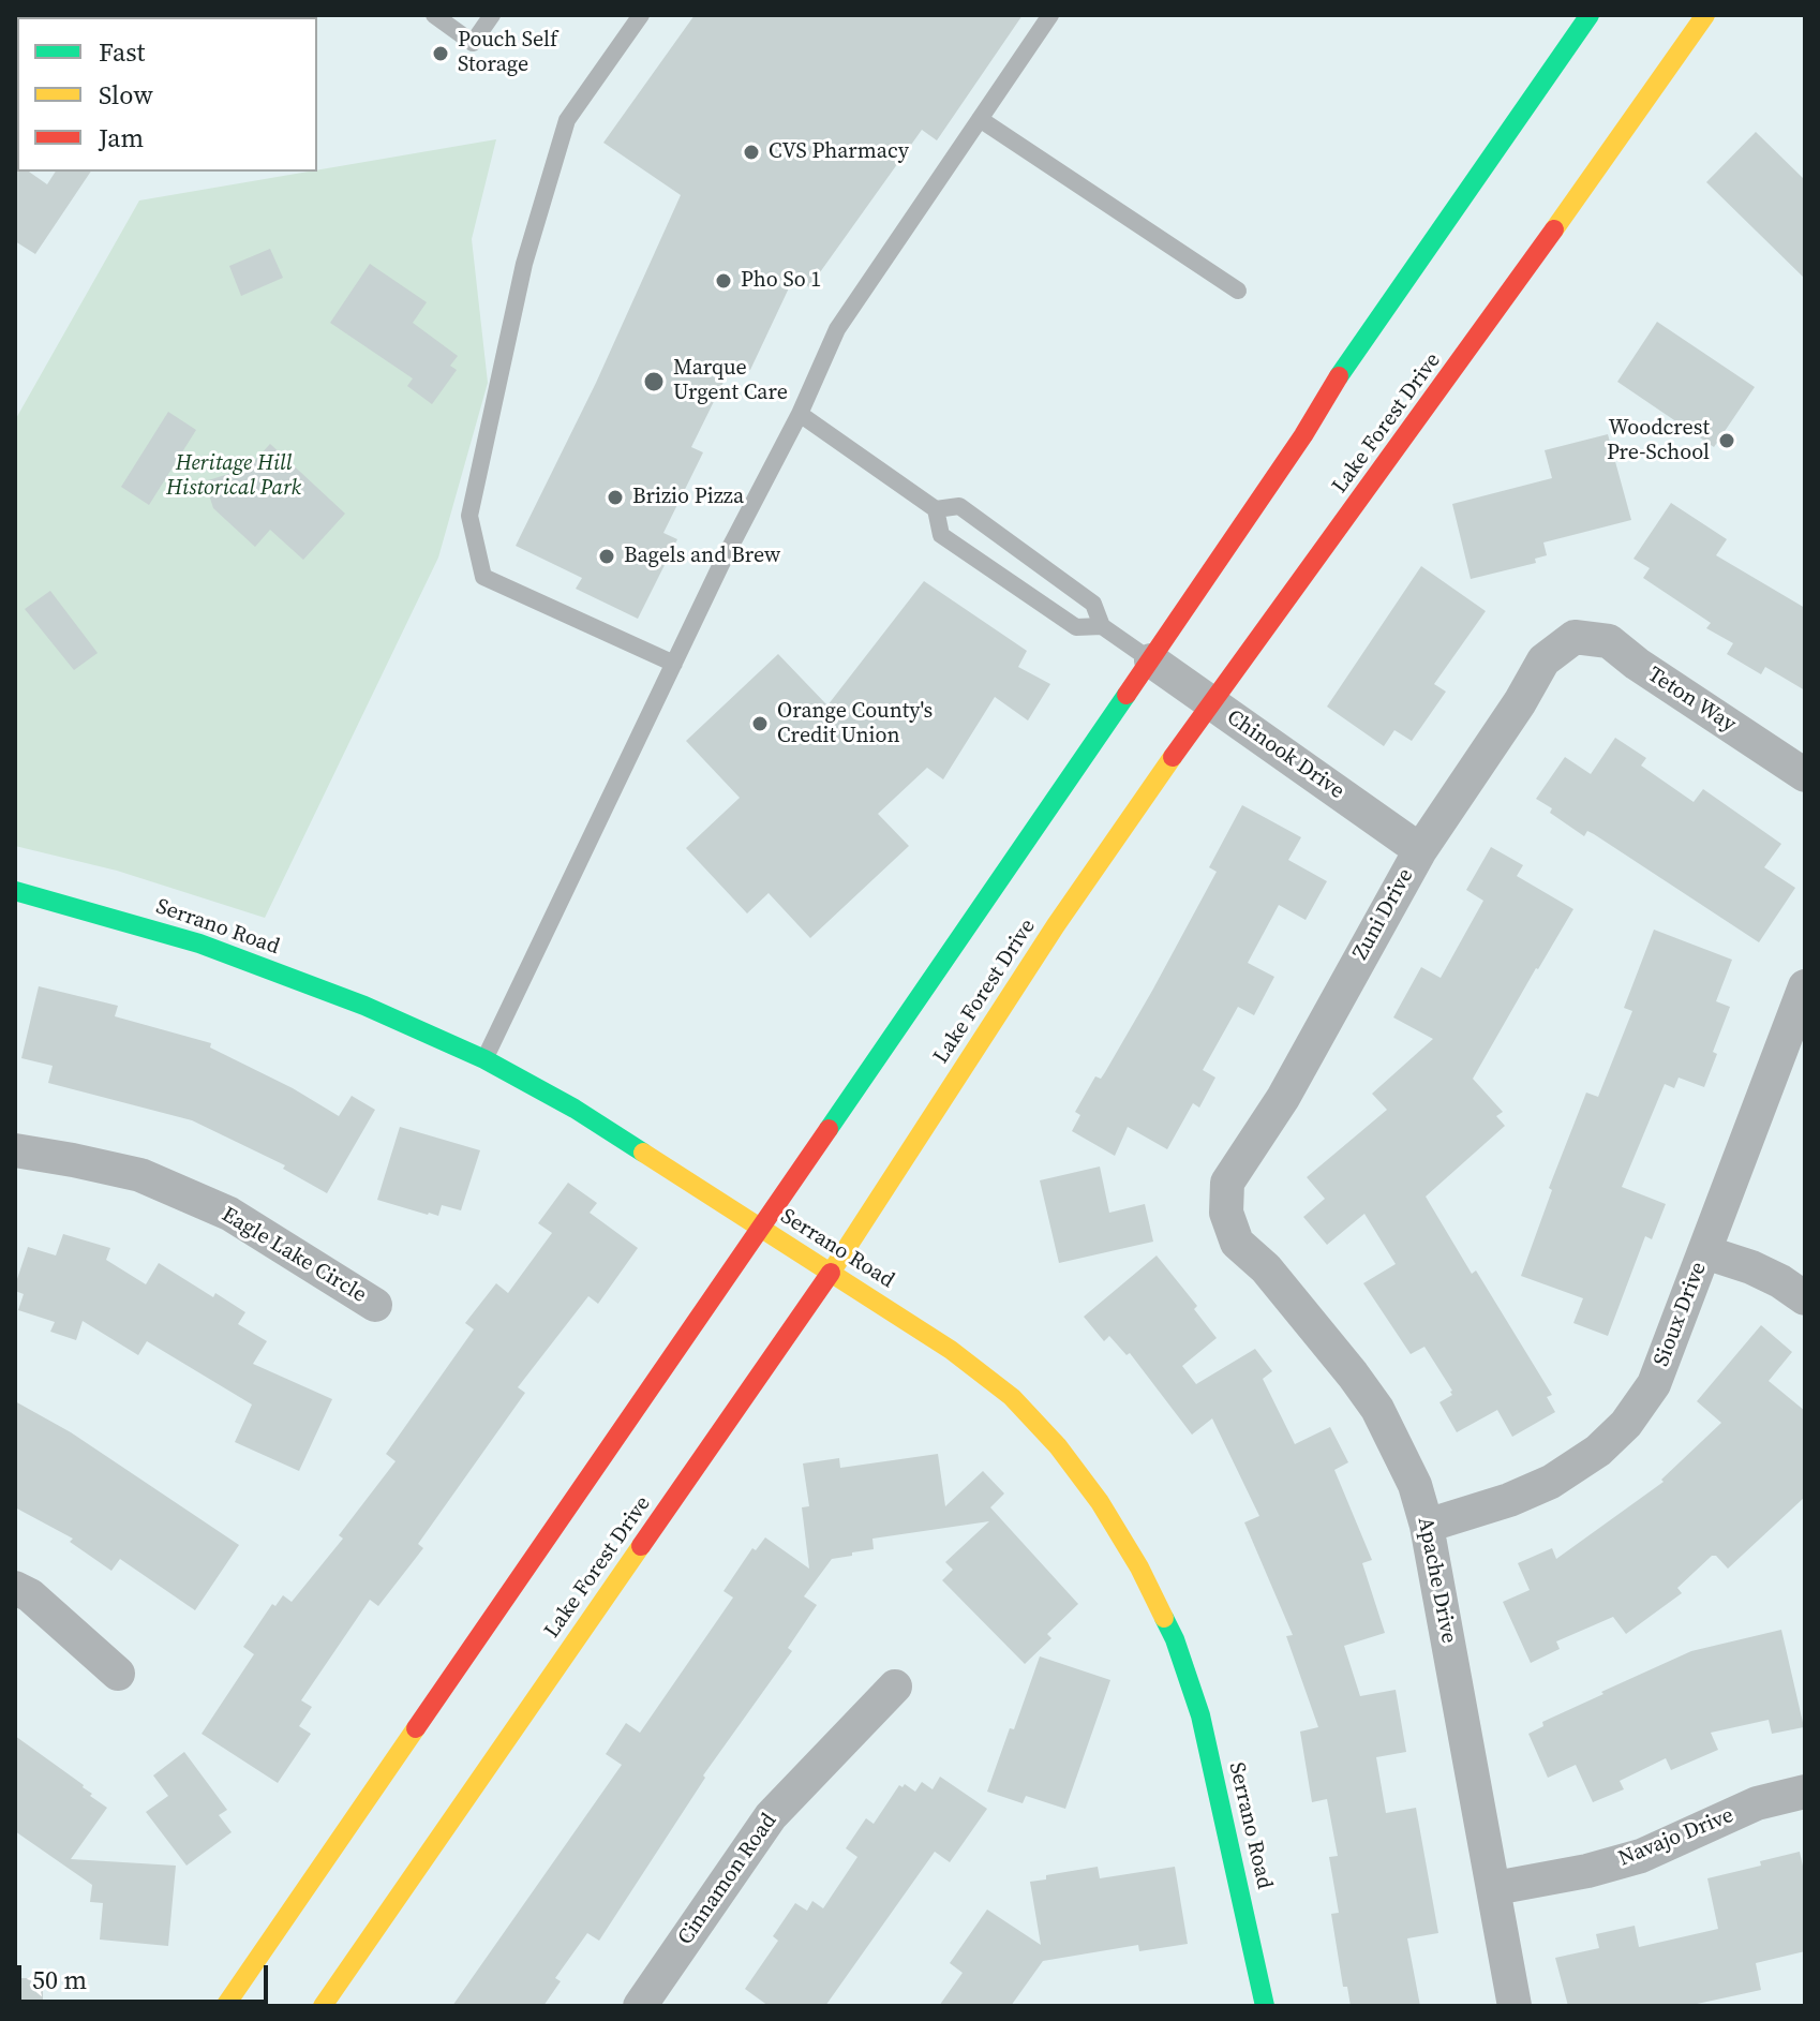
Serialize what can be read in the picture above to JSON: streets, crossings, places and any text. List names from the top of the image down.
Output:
{
  "streets": {
    "main road": ["Lake Forest Drive", "Serrano Road"],
    "street": [
      "Teton Way",
      "Chinook Drive",
      "Zuni Drive",
      "Eagle Lake Circle",
      "Sioux Drive",
      "Apache Drive",
      "Navajo Drive",
      "Cinnamon Road"
    ]
  },
  "crossings": [
    ["Lake Forest Drive", "Chinook Drive"],
    ["Lake Forest Drive", "Serrano Road"],
    ["Teton Way", "Zuni Drive"],
    ["Chinook Drive", "Zuni Drive"],
    ["Zuni Drive", "Apache Drive"],
    ["Sioux Drive", "Apache Drive"],
    ["Apache Drive", "Navajo Drive"]
  ],
  "parks": ["Heritage Hill Historical Park"],
  "places": [
    "Pouch Self Storage",
    "CVS Pharmacy",
    "Pho So 1",
    "Marque Urgent Care",
    "Woodcrest Pre-School",
    "Brizio Pizza",
    "Bagels and Brew",
    "Orange County's Credit Union"
  ],
  "legend": ["Fast", "Slow", "Jam"],
  "scale_bar": "50 m"
}
